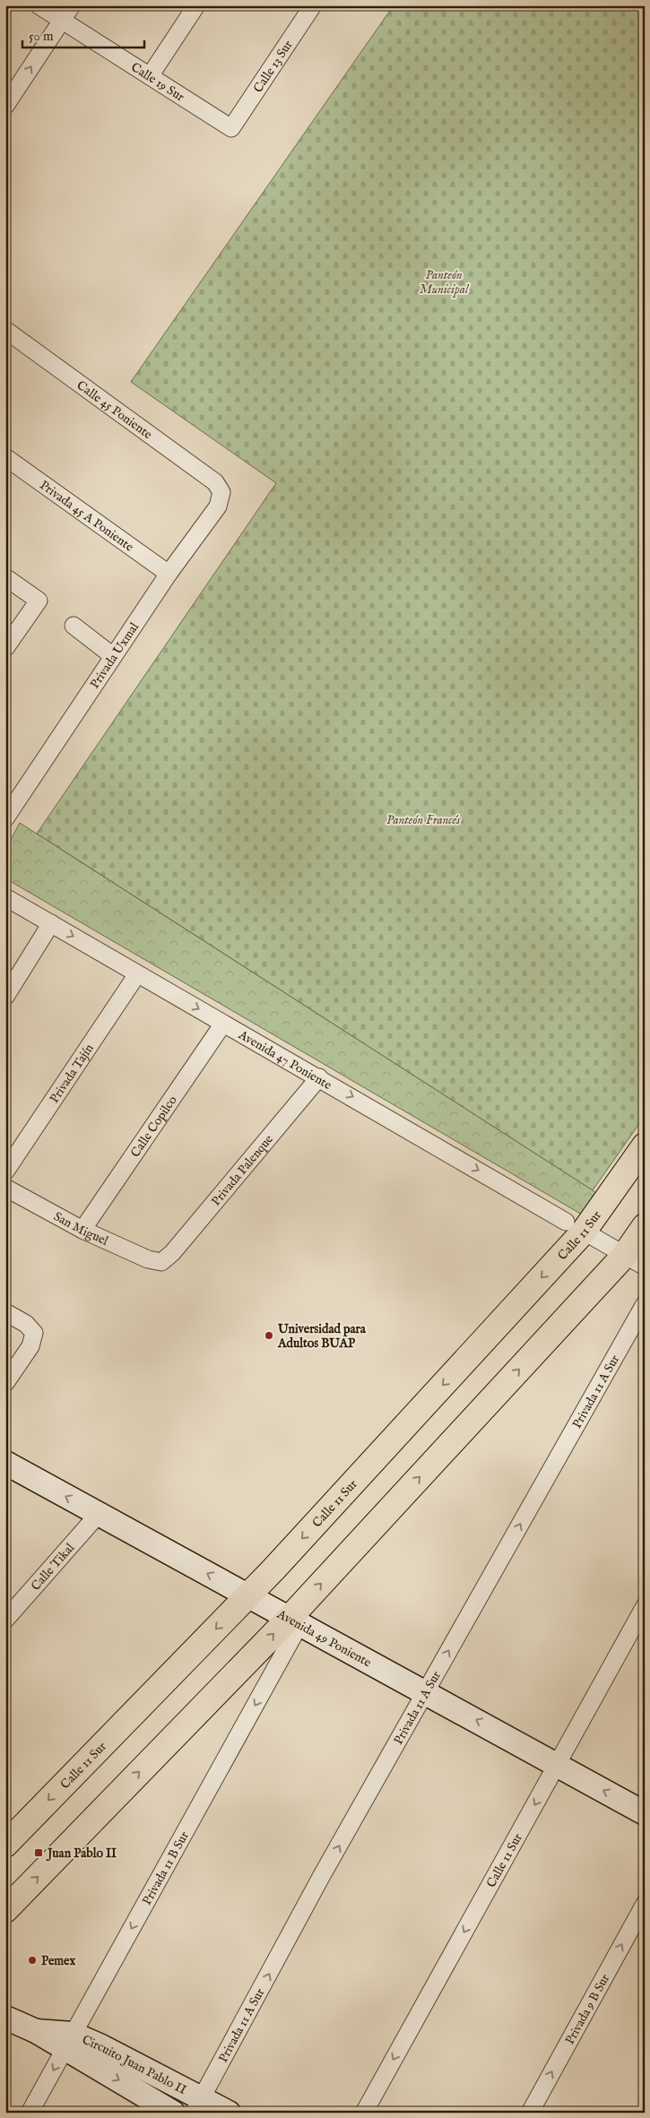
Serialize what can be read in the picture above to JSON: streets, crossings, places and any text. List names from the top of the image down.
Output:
{
  "streets": {
    "main road": ["Calle 11 Sur", "Avenida 49 Poniente", "Circuito Juan Pablo II"],
    "street": [
      "Calle 13 Sur",
      "Calle 19 Sur",
      "Calle 45 Poniente",
      "Privada 45 A Poniente",
      "Privada Uxmal",
      "Avenida 47 Poniente",
      "Privada Tajín",
      "Calle Copilco",
      "Privada Palenque",
      "San Miguel",
      "Privada 11 A Sur",
      "Calle Tikal",
      "Privada 11 B Sur",
      "Privada 9 B Sur"
    ]
  },
  "crossings": [
    ["Calle 13 Sur", "Calle 19 Sur"],
    ["Calle 45 Poniente", "Privada Uxmal"],
    ["Privada 45 A Poniente", "Privada Uxmal"],
    ["Avenida 47 Poniente", "Privada Tajín"],
    ["Avenida 47 Poniente", "Calle Copilco"],
    ["Avenida 47 Poniente", "Privada Palenque"],
    ["Avenida 47 Poniente", "Calle 11 Sur"],
    ["Calle Copilco", "San Miguel"],
    ["Privada Palenque", "San Miguel"],
    ["Calle 11 Sur", "Avenida 49 Poniente"],
    ["Privada 11 A Sur", "Avenida 49 Poniente"],
    ["Privada 11 A Sur", "Circuito Juan Pablo II"],
    ["Calle Tikal", "Avenida 49 Poniente"],
    ["Avenida 49 Poniente", "Privada 11 B Sur"],
    ["Privada 11 B Sur", "Circuito Juan Pablo II"]
  ],
  "one_way": [
    "Avenida 47 Poniente",
    "Privada 11 A Sur",
    "Avenida 49 Poniente",
    "Privada 11 B Sur",
    "Privada 9 B Sur"
  ],
  "parks": ["Panteón Municipal", "Panteón Francés"],
  "places": {
    "other": ["Universidad para Adultos BUAP", "Pemex"],
    "transit": ["Juan Pablo II"]
  },
  "scale_bar": "50 m"
}
